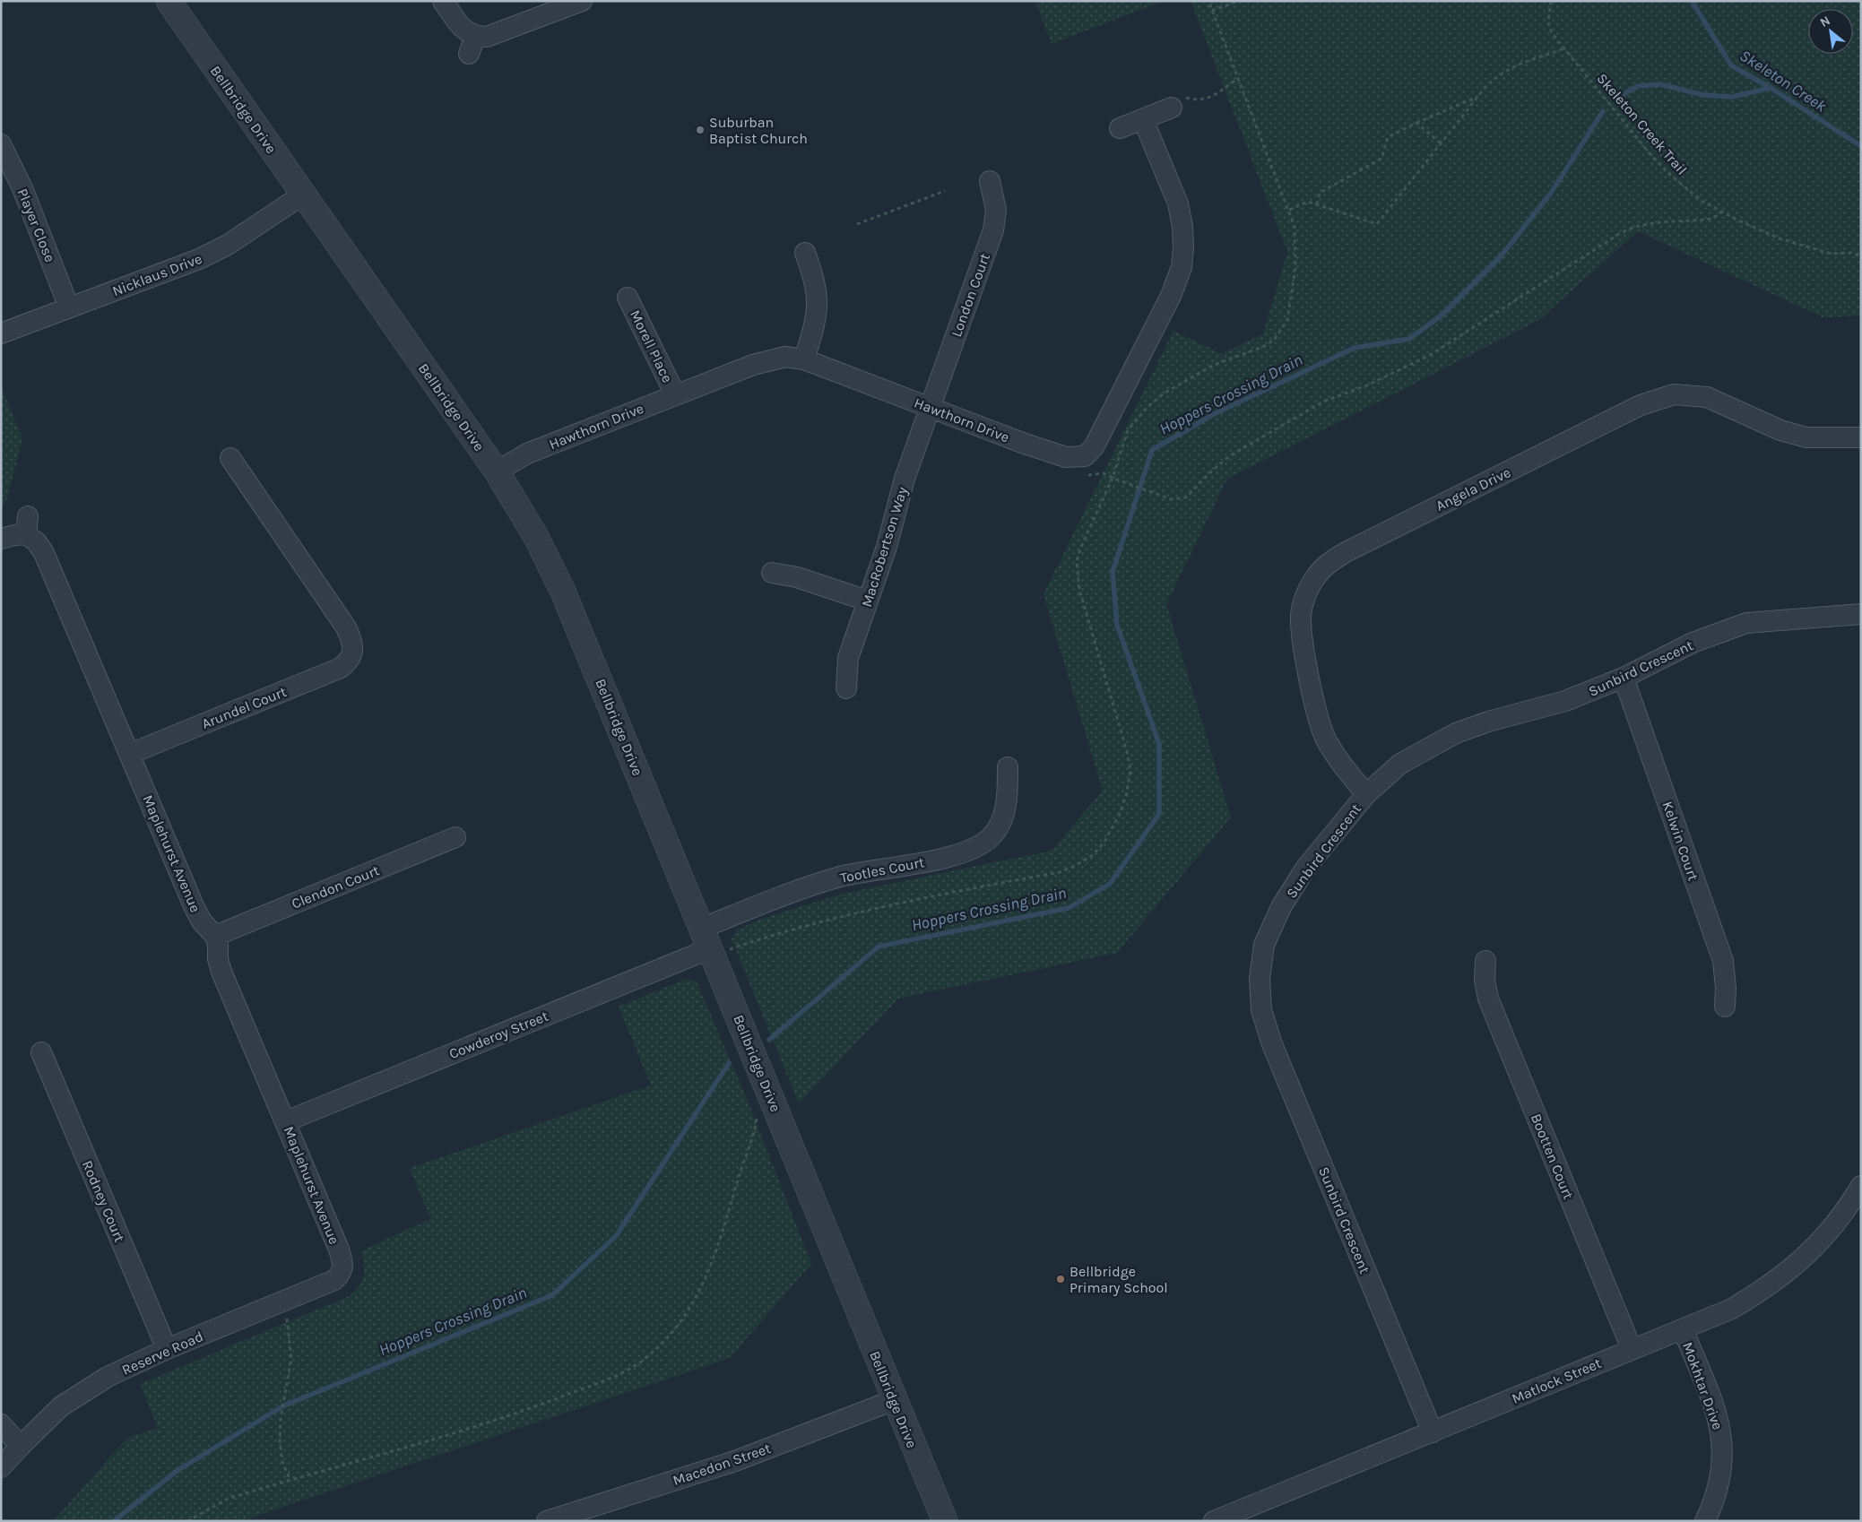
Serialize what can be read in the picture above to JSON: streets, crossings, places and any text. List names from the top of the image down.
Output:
{
  "streets": {
    "street": [
      "Bellbridge Drive",
      "Player Close",
      "Nicklaus Drive",
      "London Court",
      "Morell Place",
      "Hawthorn Drive",
      "Angela Drive",
      "MacRobertson Way",
      "Sunbird Crescent",
      "Arundel Court",
      "Kelwin Court",
      "Maplehurst Avenue",
      "Tootles Court",
      "Clendon Court",
      "Cowderoy Street",
      "Bootten Court",
      "Rodney Court",
      "Reserve Road",
      "Matlock Street",
      "Mokhtar Drive",
      "Macedon Street"
    ],
    "path": ["Skeleton Creek Trail"]
  },
  "crossings": [
    ["Bellbridge Drive", "Nicklaus Drive"],
    ["Bellbridge Drive", "Hawthorn Drive"],
    ["Bellbridge Drive", "Tootles Court"],
    ["Bellbridge Drive", "Cowderoy Street"],
    ["Bellbridge Drive", "Macedon Street"],
    ["Player Close", "Nicklaus Drive"],
    ["London Court", "Hawthorn Drive"],
    ["London Court", "MacRobertson Way"],
    ["Morell Place", "Hawthorn Drive"],
    ["Hawthorn Drive", "MacRobertson Way"],
    ["Angela Drive", "Sunbird Crescent"],
    ["Sunbird Crescent", "Kelwin Court"],
    ["Sunbird Crescent", "Matlock Street"],
    ["Arundel Court", "Maplehurst Avenue"],
    ["Maplehurst Avenue", "Clendon Court"],
    ["Maplehurst Avenue", "Cowderoy Street"],
    ["Maplehurst Avenue", "Reserve Road"],
    ["Tootles Court", "Cowderoy Street"],
    ["Bootten Court", "Matlock Street"],
    ["Rodney Court", "Reserve Road"],
    ["Matlock Street", "Mokhtar Drive"]
  ],
  "water": ["Skeleton Creek", "Hoppers Crossing Drain"],
  "places": ["Suburban Baptist Church", "Bellbridge Primary School"],
  "north": "top left"
}
